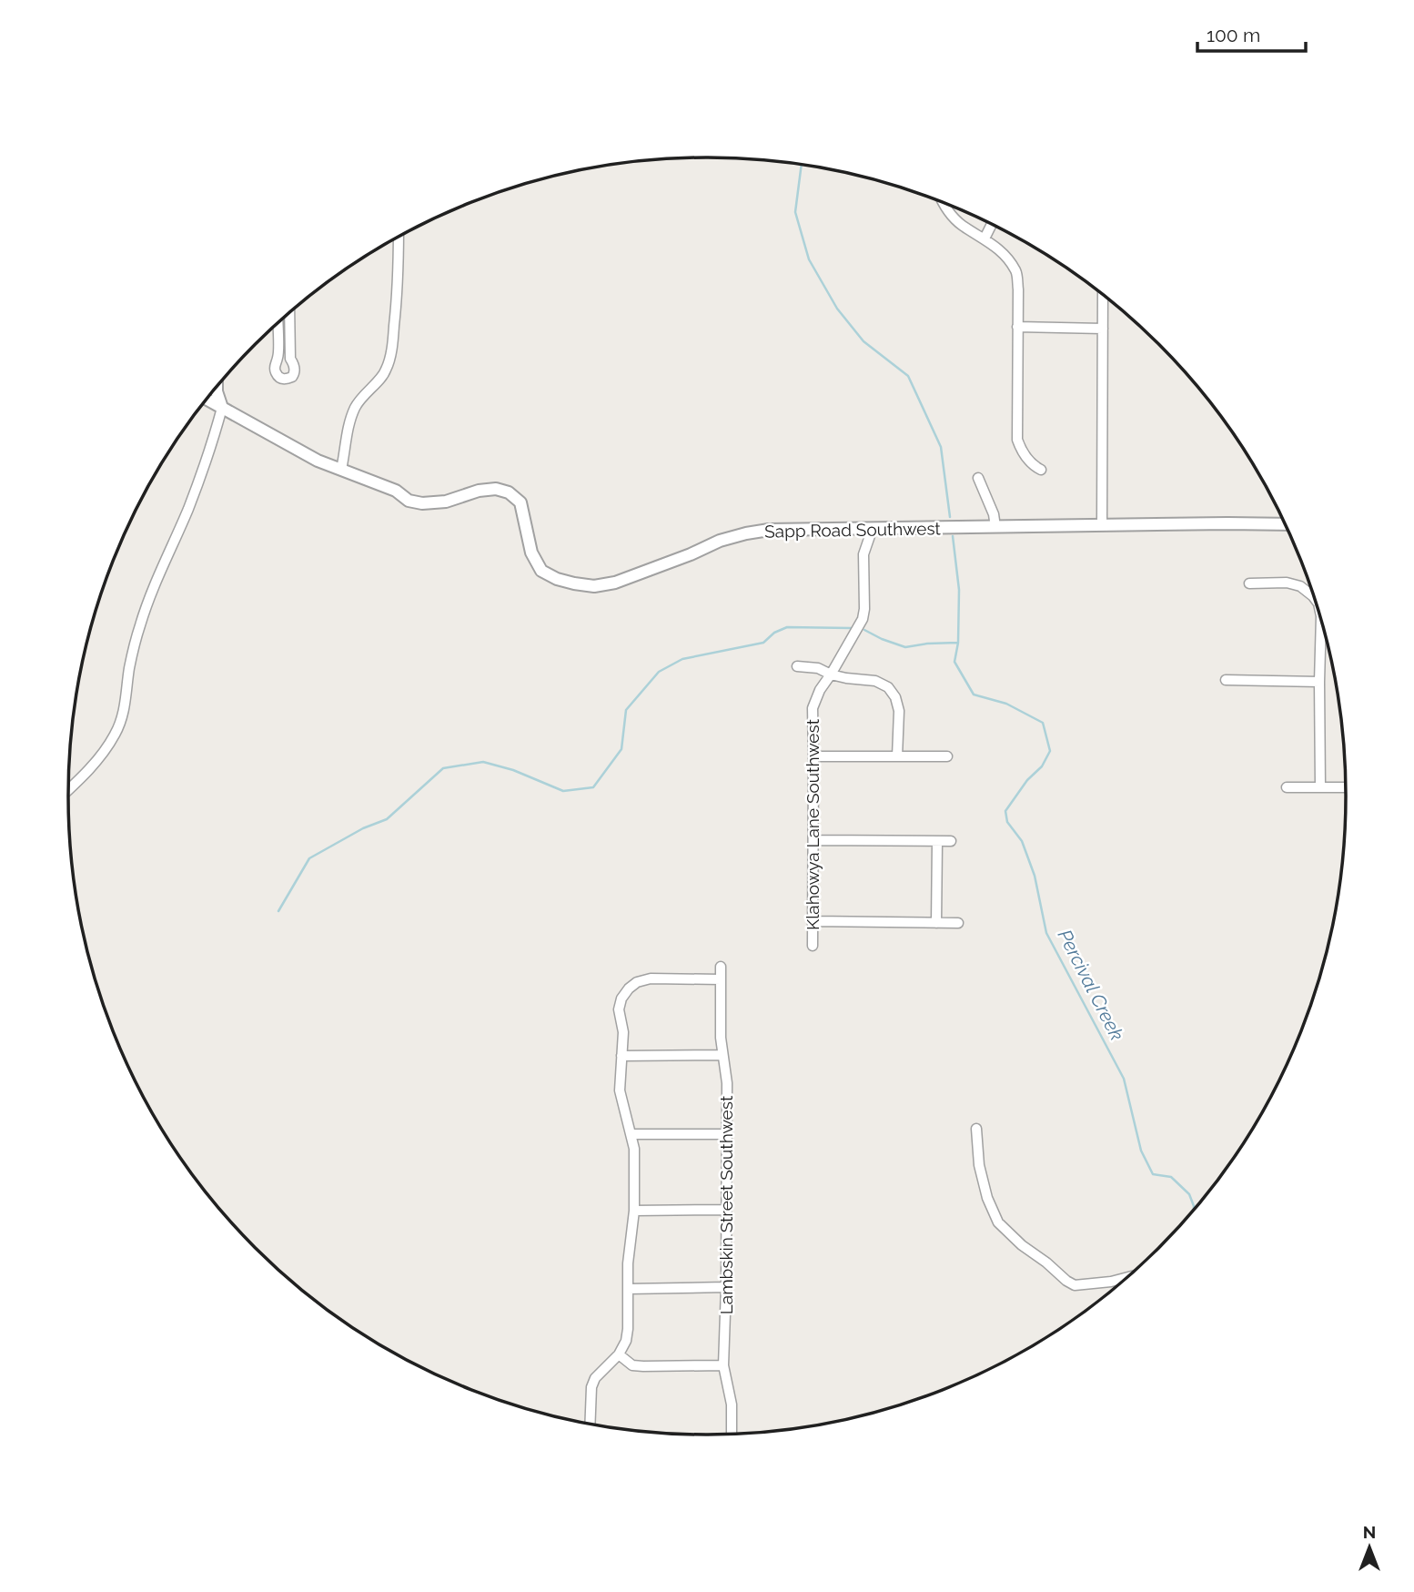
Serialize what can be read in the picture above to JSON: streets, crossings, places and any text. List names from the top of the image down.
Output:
{
  "streets": {
    "street": ["Sapp Road Southwest", "Klahowya Lane Southwest", "Lambskin Street Southwest"]
  },
  "crossings": [
    ["Sapp Road Southwest", "Klahowya Lane Southwest"]
  ],
  "water": ["Percival Creek"],
  "scale_bar": "100 m",
  "north": "top"
}
